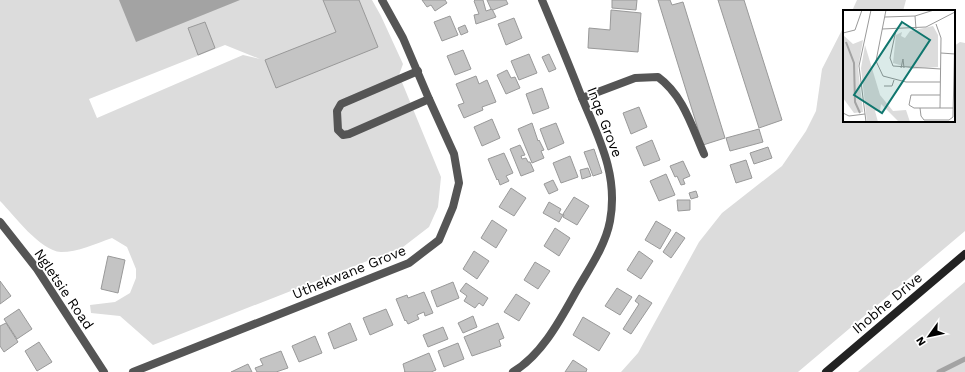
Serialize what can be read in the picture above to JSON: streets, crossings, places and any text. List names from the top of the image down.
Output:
{
  "streets": {
    "street": [
      "Inqe Grove",
      "Uthekwane Grove",
      "Ngletsie Road",
      "Ihobhe Drive"
    ]
  },
  "north": "bottom left"
}
